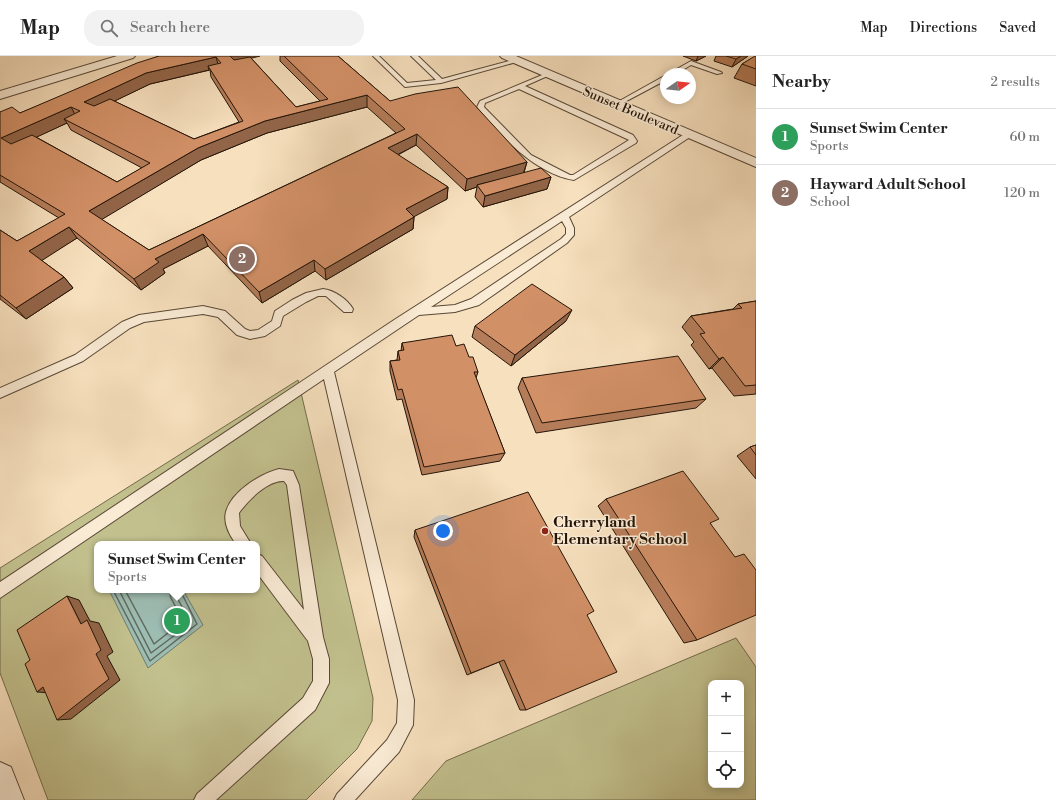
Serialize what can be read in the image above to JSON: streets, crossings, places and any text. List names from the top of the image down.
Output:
{
  "streets": {
    "street": ["Sunset Boulevard"]
  },
  "places": ["Cherryland Elementary School"],
  "north": "right",
  "page": {
    "header": "Map",
    "search": "Search here",
    "nav": ["Map", "Directions", "Saved"],
    "heading": ["Nearby", "2 results"],
    "list": [
      {
        "mark": "1",
        "name": "Sunset Swim Center",
        "note": "Sports",
        "value": "60 m"
      },
      {
        "mark": "2",
        "name": "Hayward Adult School",
        "note": "School",
        "value": "120 m"
      }
    ],
    "pins": ["2", "1"],
    "popup": ["Sunset Swim Center", "Sports"],
    "map_buttons": ["+", "−"]
  }
}
